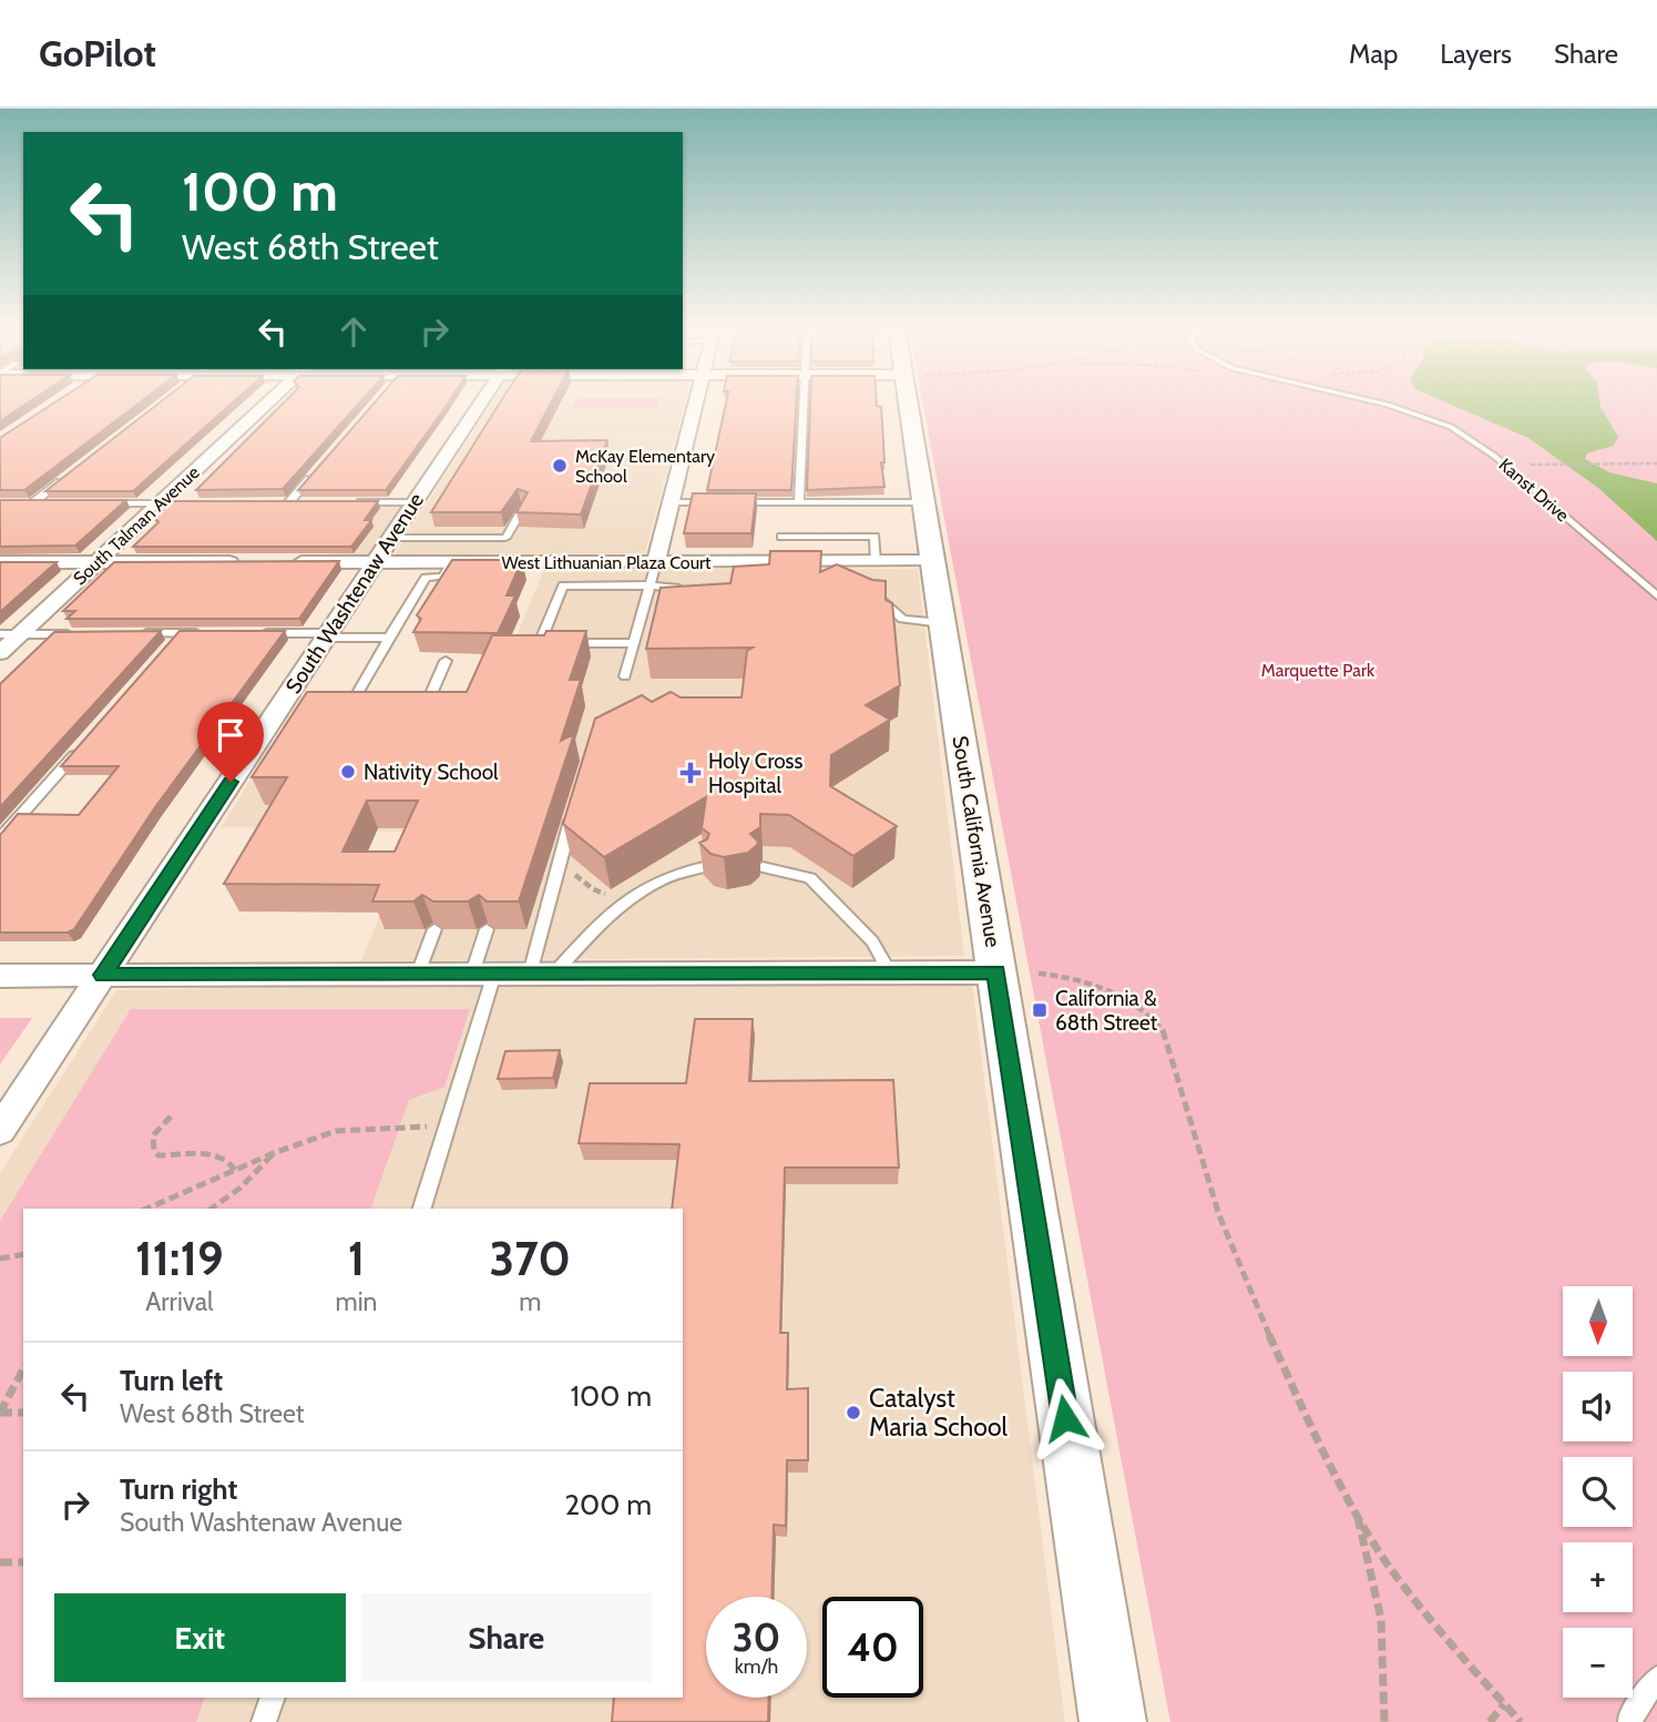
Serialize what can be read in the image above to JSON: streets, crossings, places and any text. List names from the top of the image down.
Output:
{
  "streets": {
    "street": [
      "South Talman Avenue",
      "West Lithuanian Plaza Court",
      "South Washtenaw Avenue",
      "South California Avenue"
    ],
    "lane": ["Kanst Drive"]
  },
  "crossings": [
    ["West Lithuanian Plaza Court", "South Washtenaw Avenue"],
    ["West Lithuanian Plaza Court", "South California Avenue"]
  ],
  "parks": ["Marquette Park"],
  "places": {
    "other": ["McKay Elementary School", "Nativity School", "Catalyst Maria School"],
    "health": ["Holy Cross Hospital"],
    "transit": ["California & 68th Street"]
  },
  "north": "bottom",
  "page": {
    "header": "GoPilot",
    "nav": ["Map", "Layers", "Share"],
    "turn": ["100 m", "West 68th Street"],
    "eta": [
      "11:19",
      "Arrival",
      "1",
      "min",
      "370",
      "m"
    ],
    "map_buttons": ["+", "−"],
    "list": [
      {
        "name": "Turn left",
        "note": "West 68th Street",
        "value": "100 m"
      },
      {
        "name": "Turn right",
        "note": "South Washtenaw Avenue",
        "value": "200 m"
      }
    ],
    "buttons": ["Exit", "Share"],
    "speed": "30 km/h",
    "limit": "40"
  }
}
